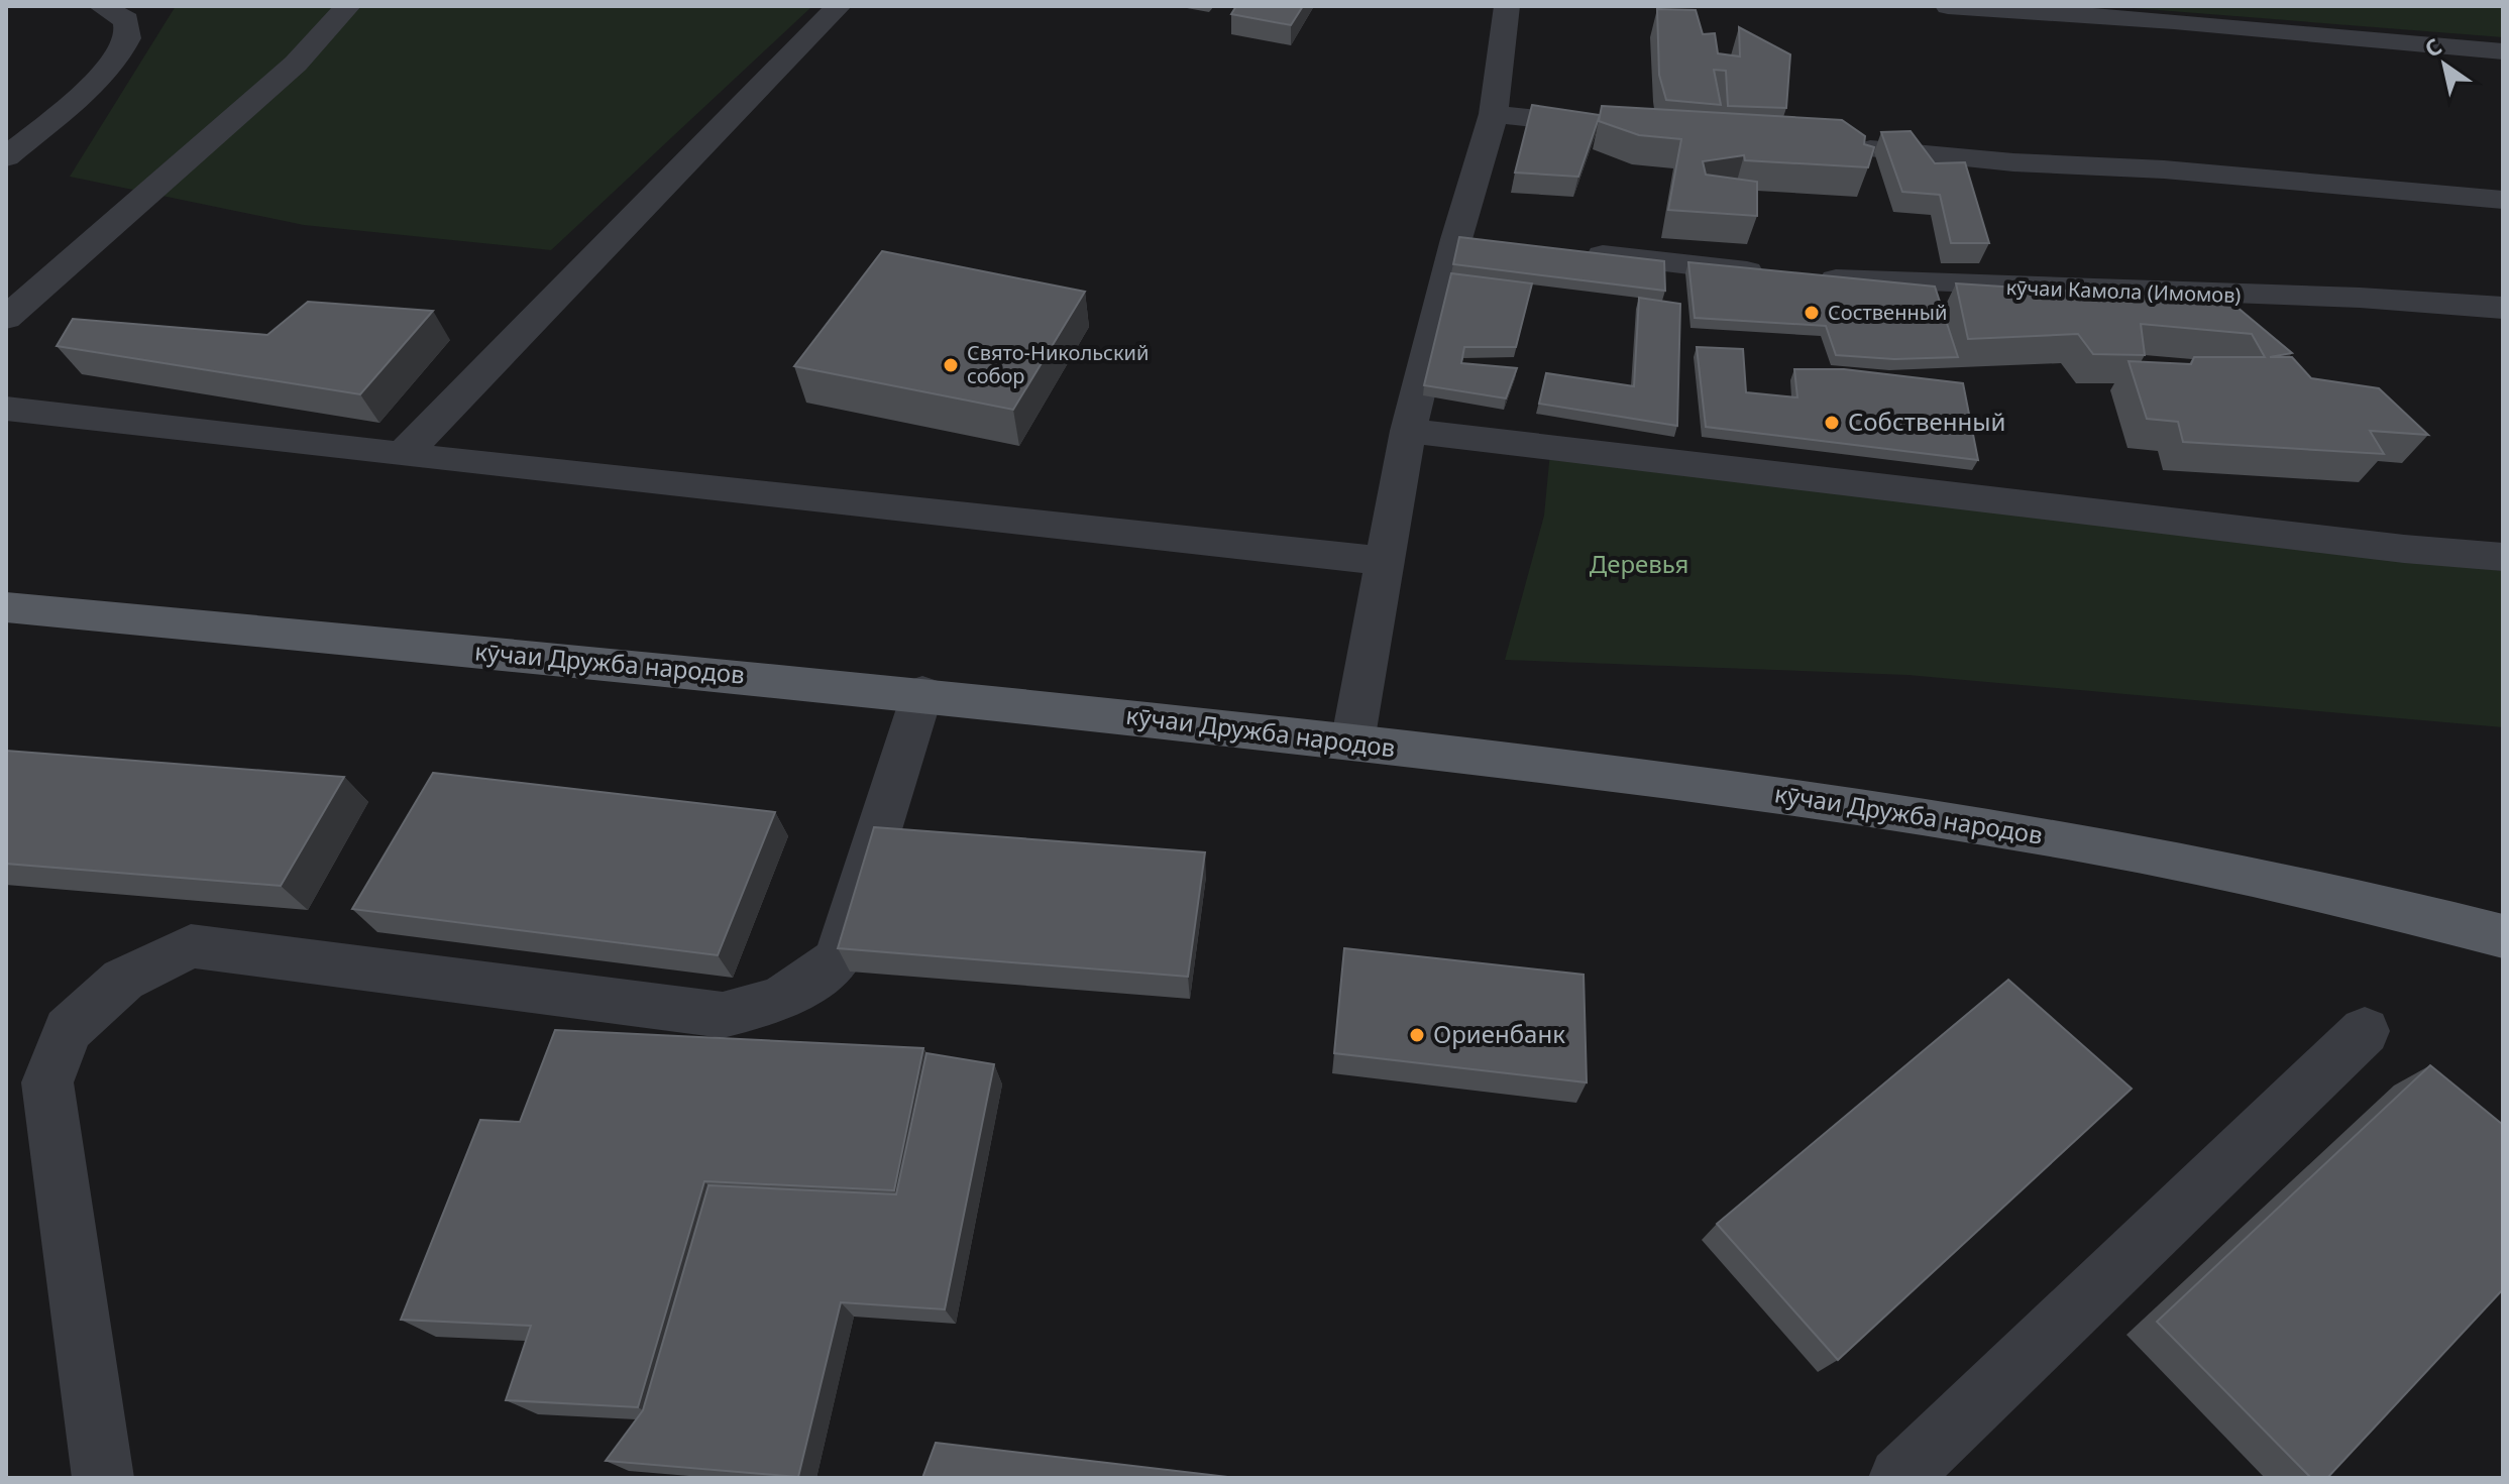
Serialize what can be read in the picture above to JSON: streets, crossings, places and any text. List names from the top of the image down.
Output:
{
  "streets": {
    "main road": ["кӯчаи Дружба народов"],
    "street": ["кӯчаи Камола (Имомов)"]
  },
  "parks": ["Деревья"],
  "places": [
    "Соственный",
    "Свято-Никольский собор",
    "Собственный",
    "Ориенбанк"
  ],
  "north": "top left"
}
